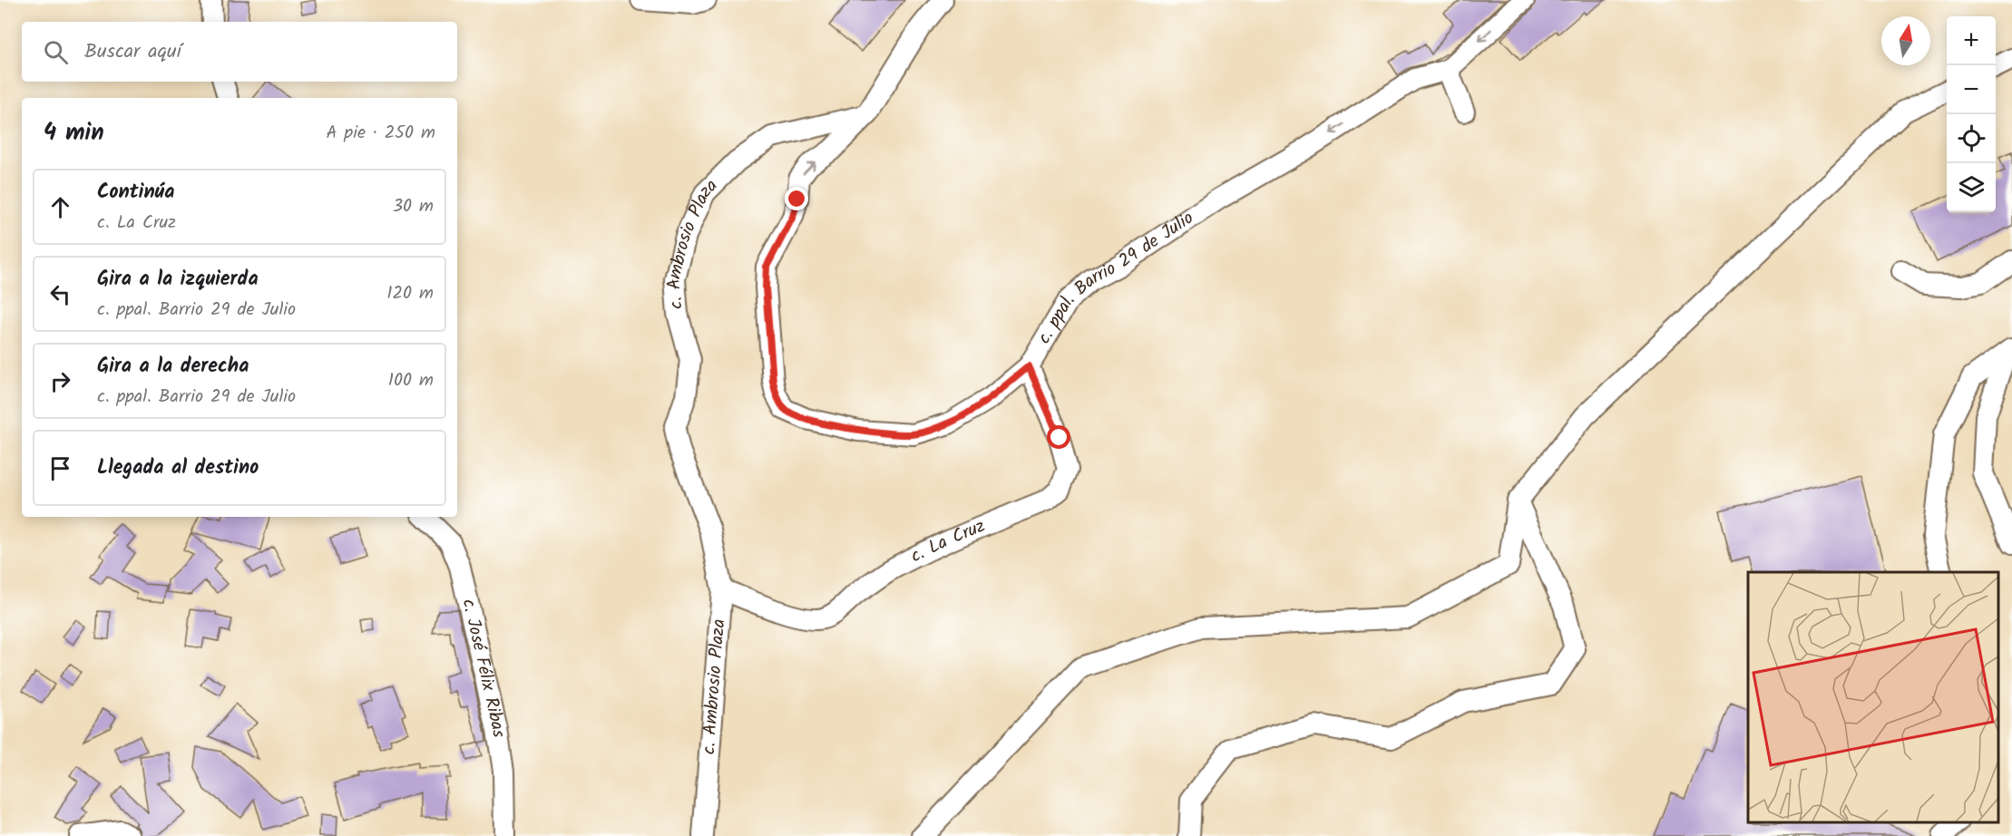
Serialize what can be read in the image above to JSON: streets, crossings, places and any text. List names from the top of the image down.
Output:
{
  "streets": {
    "street": [
      "c. Ambrosio Plaza",
      "c. ppal. Barrio 29 de Julio",
      "c. La Cruz",
      "c. José Félix Ribas"
    ]
  },
  "crossings": [
    ["c. Ambrosio Plaza", "c. ppal. Barrio 29 de Julio"],
    ["c. Ambrosio Plaza", "c. La Cruz"],
    ["c. ppal. Barrio 29 de Julio", "c. La Cruz"]
  ],
  "north": "top",
  "page": {
    "map_buttons": ["+", "−"],
    "search": "Buscar aquí",
    "heading": ["4 min", "A pie · 250 m"],
    "list": [
      ["Continúa", "c. La Cruz", "30 m"],
      ["Gira a la izquierda", "c. ppal. Barrio 29 de Julio", "120 m"],
      ["Gira a la derecha", "c. ppal. Barrio 29 de Julio", "100 m"],
      "Llegada al destino"
    ]
  }
}
